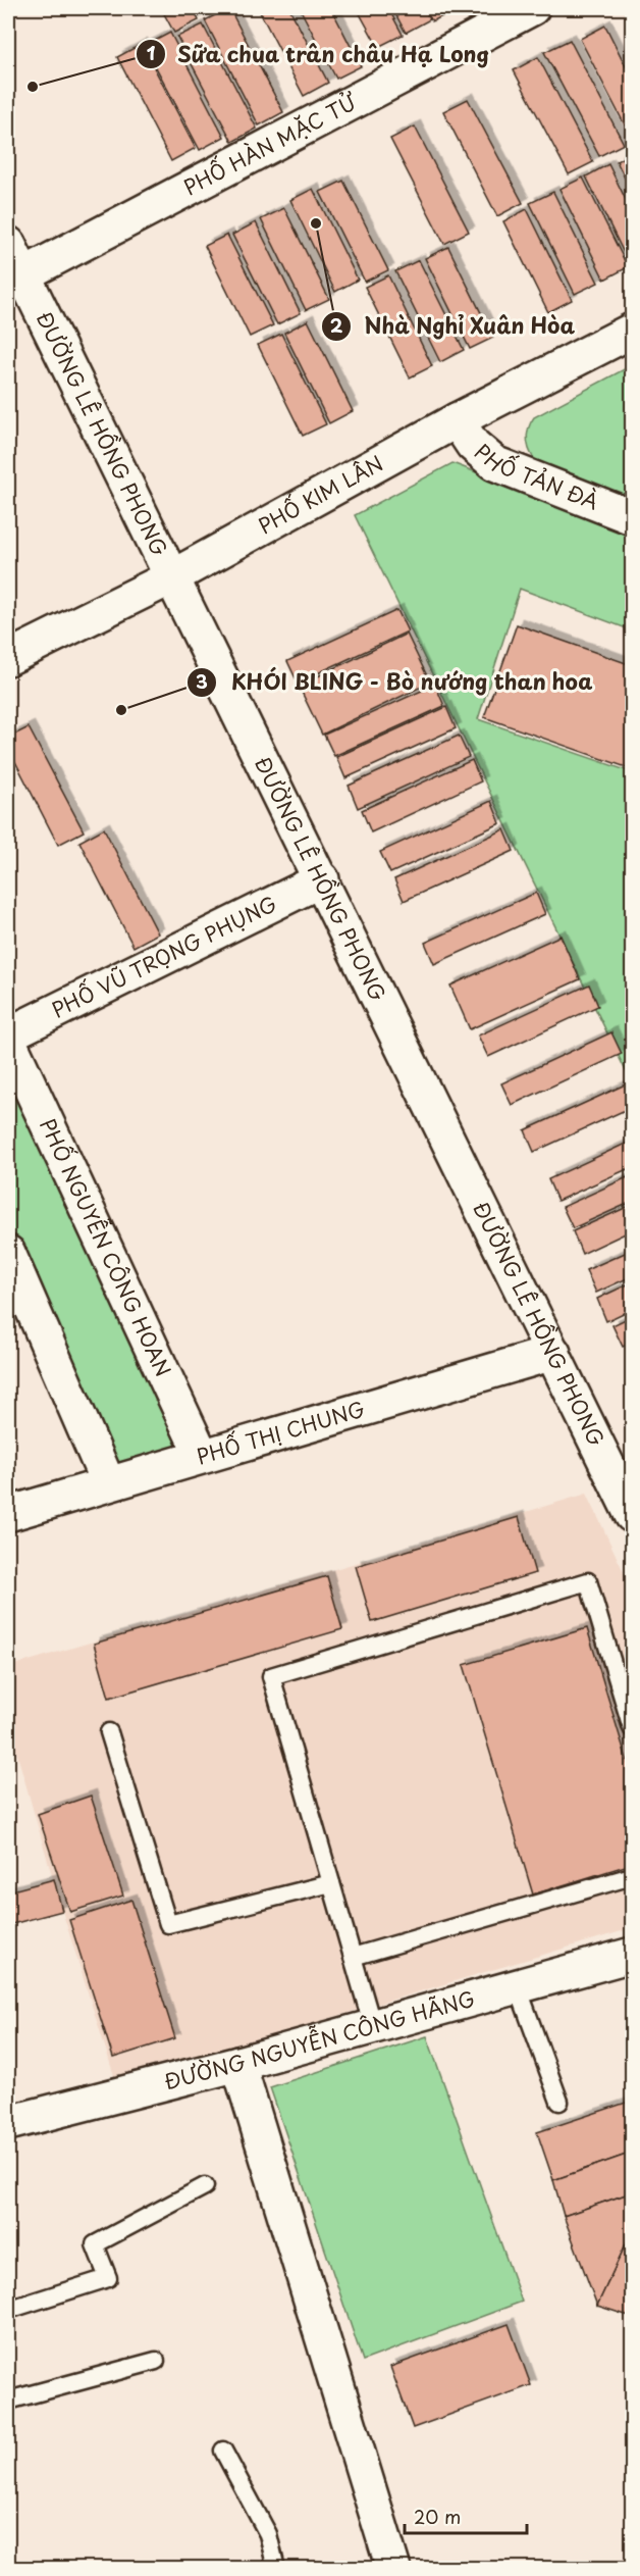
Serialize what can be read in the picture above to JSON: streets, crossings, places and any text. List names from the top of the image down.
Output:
{
  "streets": {
    "street": [
      "PHỐ HÀN MẶC TỬ",
      "ĐƯỜNG LÊ HỒNG PHONG",
      "PHỐ TẢN ĐÀ",
      "PHỐ KIM LÂN",
      "PHỐ VŨ TRỌNG PHỤNG",
      "PHỐ NGUYỄN CÔNG HOAN",
      "PHỐ THỊ CHUNG",
      "ĐƯỜNG NGUYỄN CÔNG HÃNG"
    ]
  },
  "crossings": [
    ["PHỐ HÀN MẶC TỬ", "ĐƯỜNG LÊ HỒNG PHONG"],
    ["ĐƯỜNG LÊ HỒNG PHONG", "PHỐ KIM LÂN"],
    ["ĐƯỜNG LÊ HỒNG PHONG", "PHỐ VŨ TRỌNG PHỤNG"],
    ["ĐƯỜNG LÊ HỒNG PHONG", "PHỐ THỊ CHUNG"],
    ["PHỐ TẢN ĐÀ", "PHỐ KIM LÂN"],
    ["PHỐ NGUYỄN CÔNG HOAN", "PHỐ THỊ CHUNG"]
  ],
  "places": ["Sữa chua trân châu Hạ Long", "Nhà Nghỉ Xuân Hòa", "KHÓI BLING - Bò nướng than hoa"],
  "scale_bar": "20 m"
}
